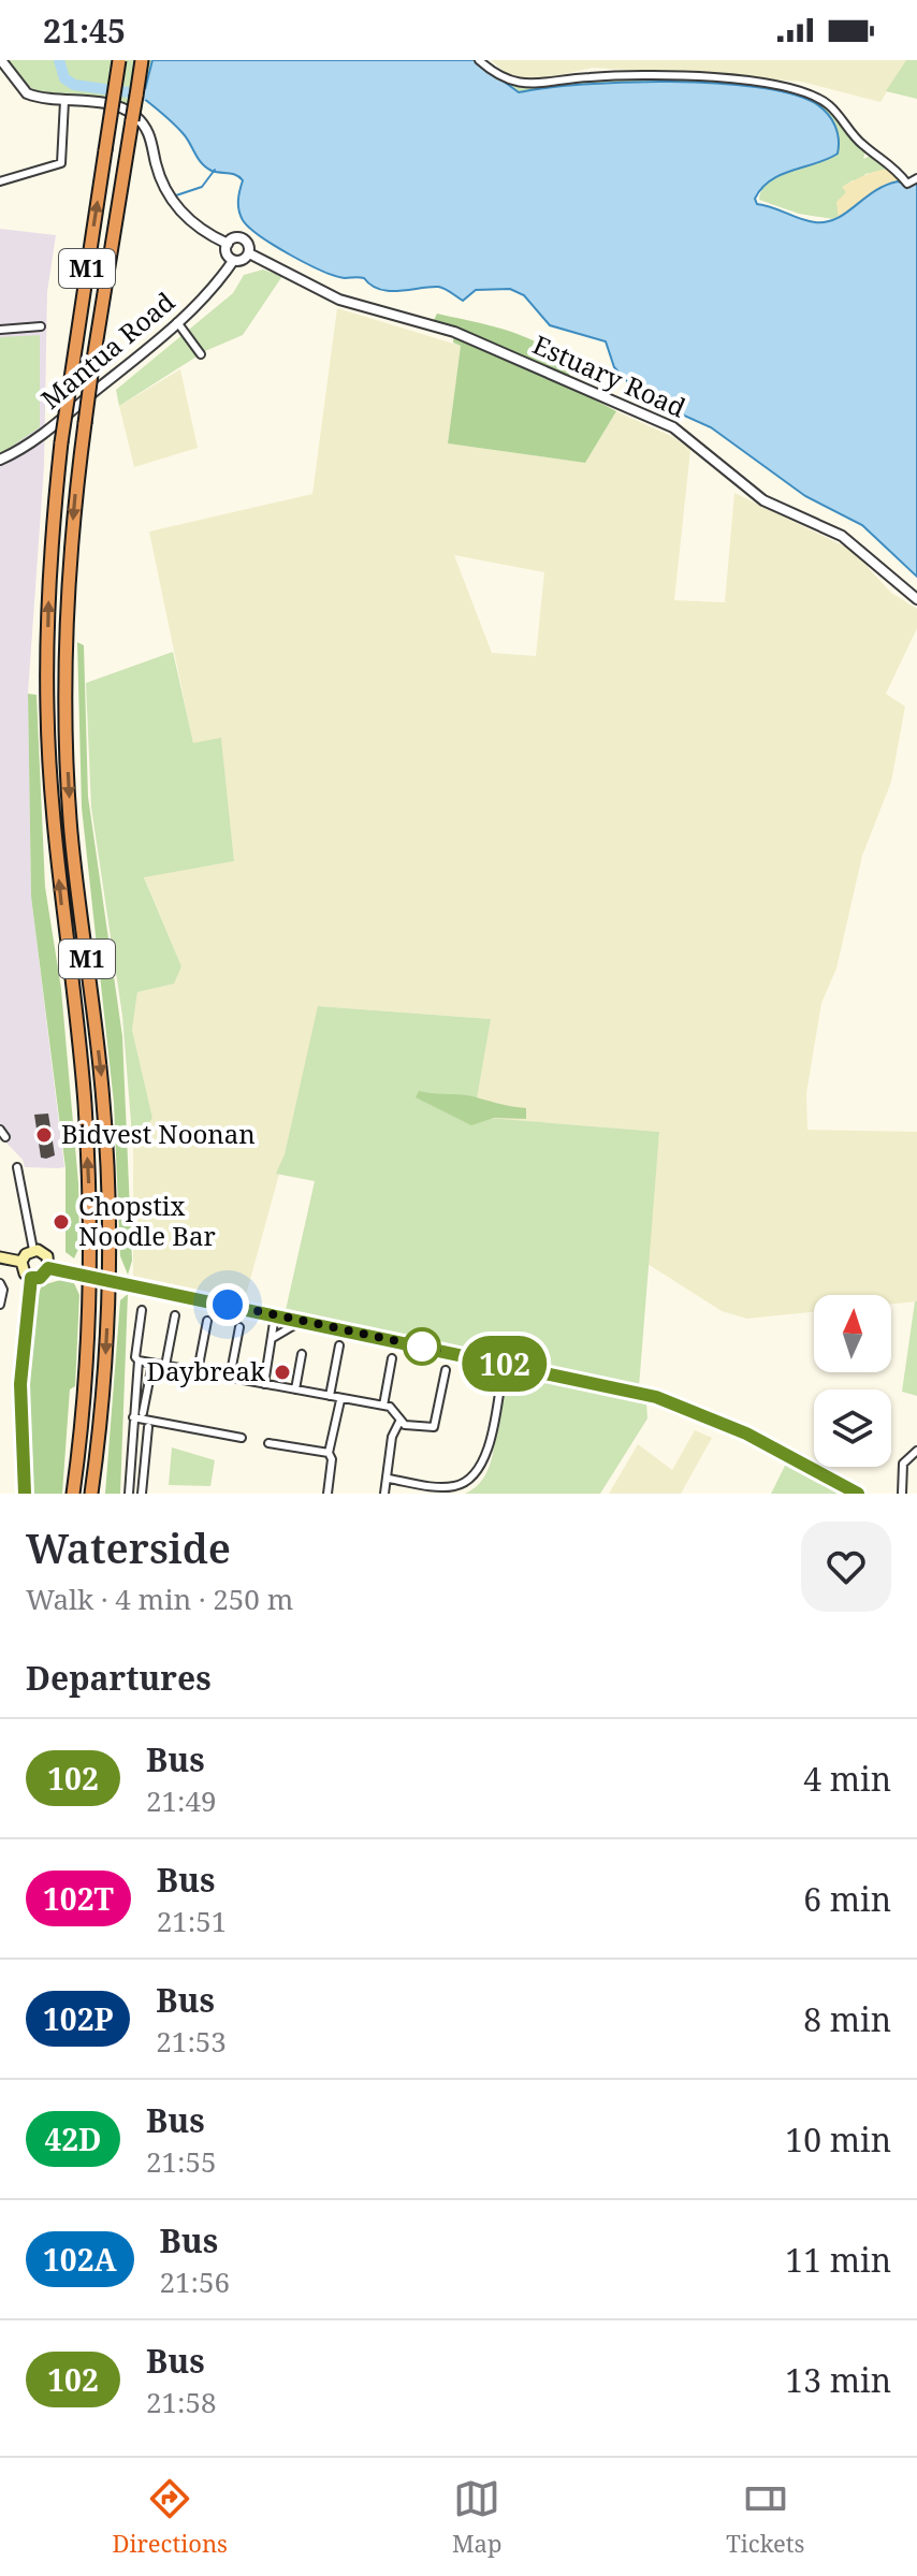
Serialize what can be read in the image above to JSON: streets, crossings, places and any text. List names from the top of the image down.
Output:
{
  "streets": {
    "highway": ["M1"],
    "street": ["Mantua Road", "Estuary Road"]
  },
  "crossings": [
    ["Mantua Road", "Estuary Road"]
  ],
  "places": ["Bidvest Noonan", "Chopstix Noodle Bar", "Daybreak"],
  "lines": ["bus line 102"],
  "north": "top",
  "page": {
    "status": "21:45",
    "on_map": "102",
    "heading": [
      ["Waterside", "Walk · 4 min · 250 m"],
      "Departures"
    ],
    "list": [
      {
        "mark": "102",
        "name": "Bus",
        "note": "21:49",
        "value": "4 min"
      },
      {
        "mark": "102T",
        "name": "Bus",
        "note": "21:51",
        "value": "6 min"
      },
      {
        "mark": "102P",
        "name": "Bus",
        "note": "21:53",
        "value": "8 min"
      },
      {
        "mark": "42D",
        "name": "Bus",
        "note": "21:55",
        "value": "10 min"
      },
      {
        "mark": "102A",
        "name": "Bus",
        "note": "21:56",
        "value": "11 min"
      },
      {
        "mark": "102",
        "name": "Bus",
        "note": "21:58",
        "value": "13 min"
      }
    ],
    "tabs": ["Directions", "Map", "Tickets"]
  }
}
